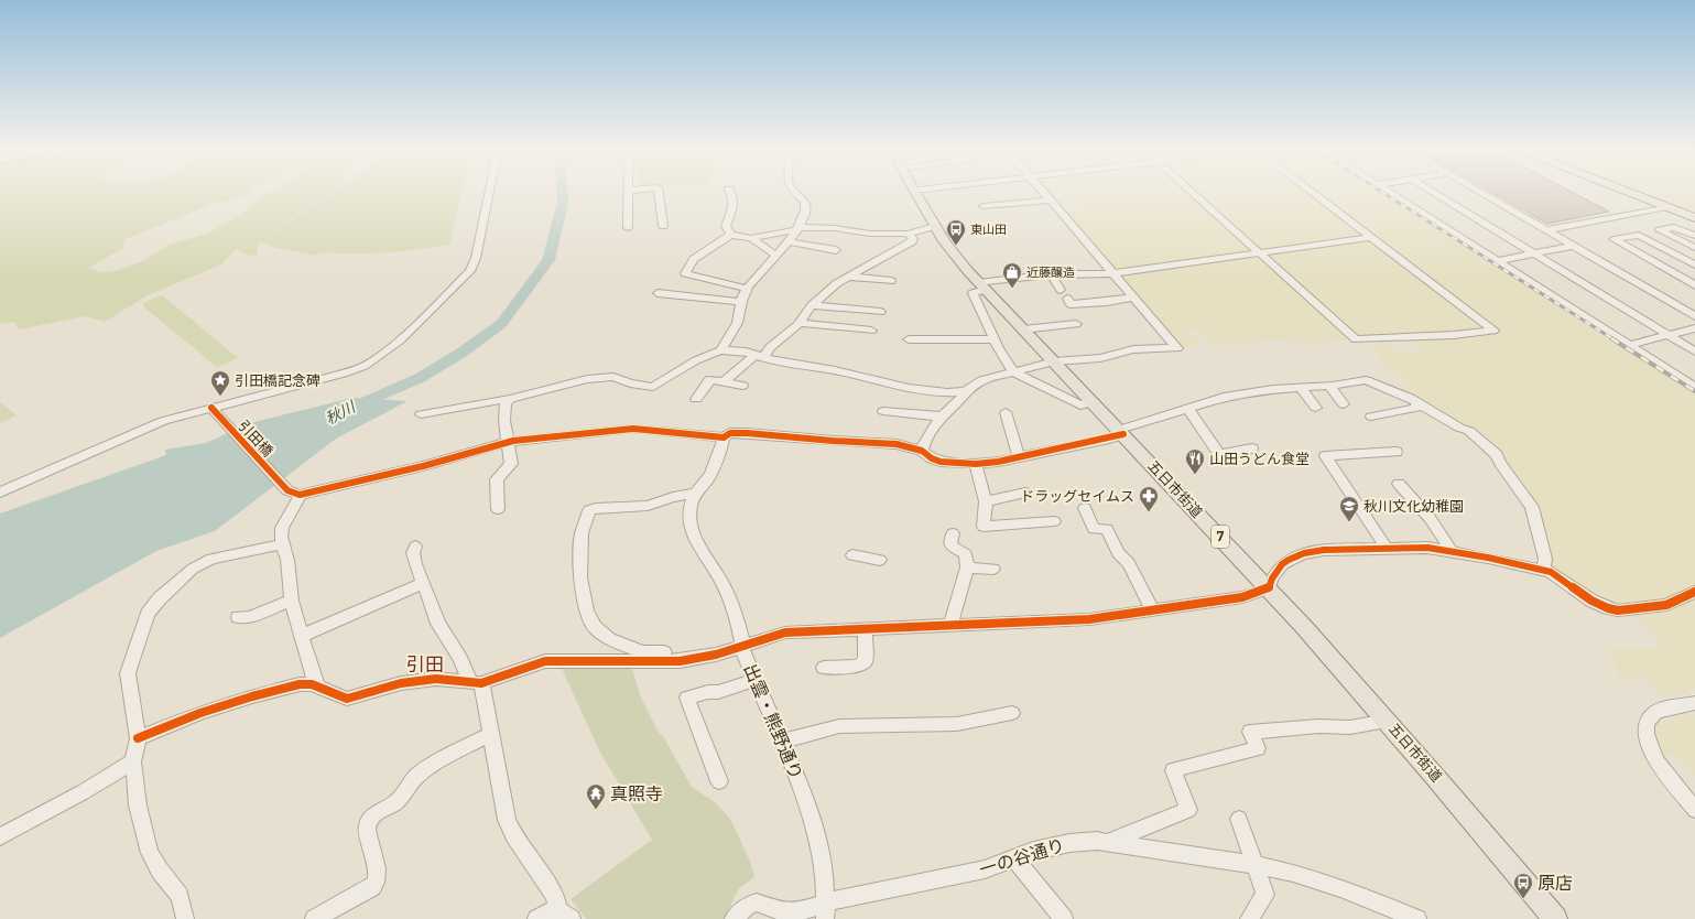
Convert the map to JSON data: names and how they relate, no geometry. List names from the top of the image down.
{
  "streets": {
    "main road": ["五日市街道", "7"],
    "street": ["引田橋", "出雲・熊野通り", "一の谷通り"]
  },
  "crossings": [
    ["出雲・熊野通り", "一の谷通り"]
  ],
  "districts": ["引田"],
  "water": ["秋川"],
  "places": {
    "bus stop": ["東山田", "原店"],
    "shop": ["近藤醸造"],
    "place": ["引田橋記念碑"],
    "restaurant": ["山田うどん食堂"],
    "pharmacy": ["ドラッグセイムス"],
    "school or university": ["秋川文化幼稚園"],
    "temple": ["真照寺"]
  }
}
